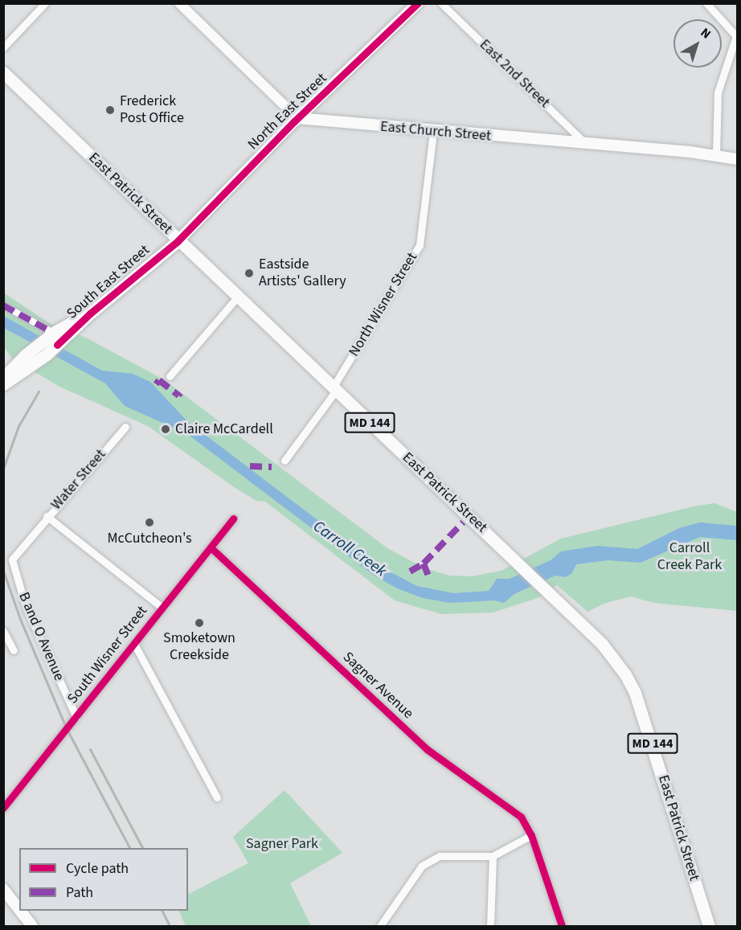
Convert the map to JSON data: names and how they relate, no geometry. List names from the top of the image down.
{
  "streets": {
    "main road": [
      "North East Street",
      "East Church Street",
      "East Patrick Street",
      "South East Street",
      "MD 144"
    ],
    "street": [
      "East 2nd Street",
      "North Wisner Street",
      "Water Street",
      "B and O Avenue",
      "South Wisner Street",
      "Sagner Avenue"
    ]
  },
  "crossings": [
    ["East 2nd Street", "East Church Street"],
    ["North East Street", "East Church Street"],
    ["North East Street", "East Patrick Street"],
    ["North East Street", "South East Street"],
    ["East Church Street", "North Wisner Street"],
    ["East Patrick Street", "South East Street"],
    ["East Patrick Street", "North Wisner Street"],
    ["Water Street", "B and O Avenue"],
    ["B and O Avenue", "South Wisner Street"],
    ["South Wisner Street", "Sagner Avenue"]
  ],
  "water": ["Carroll Creek"],
  "parks": ["Carroll Creek Park", "Sagner Park"],
  "places": [
    "Frederick Post Office",
    "Eastside Artists' Gallery",
    "Claire McCardell",
    "McCutcheon's",
    "Smoketown Creekside"
  ],
  "legend": ["Cycle path", "Path"],
  "north": "top right"
}
